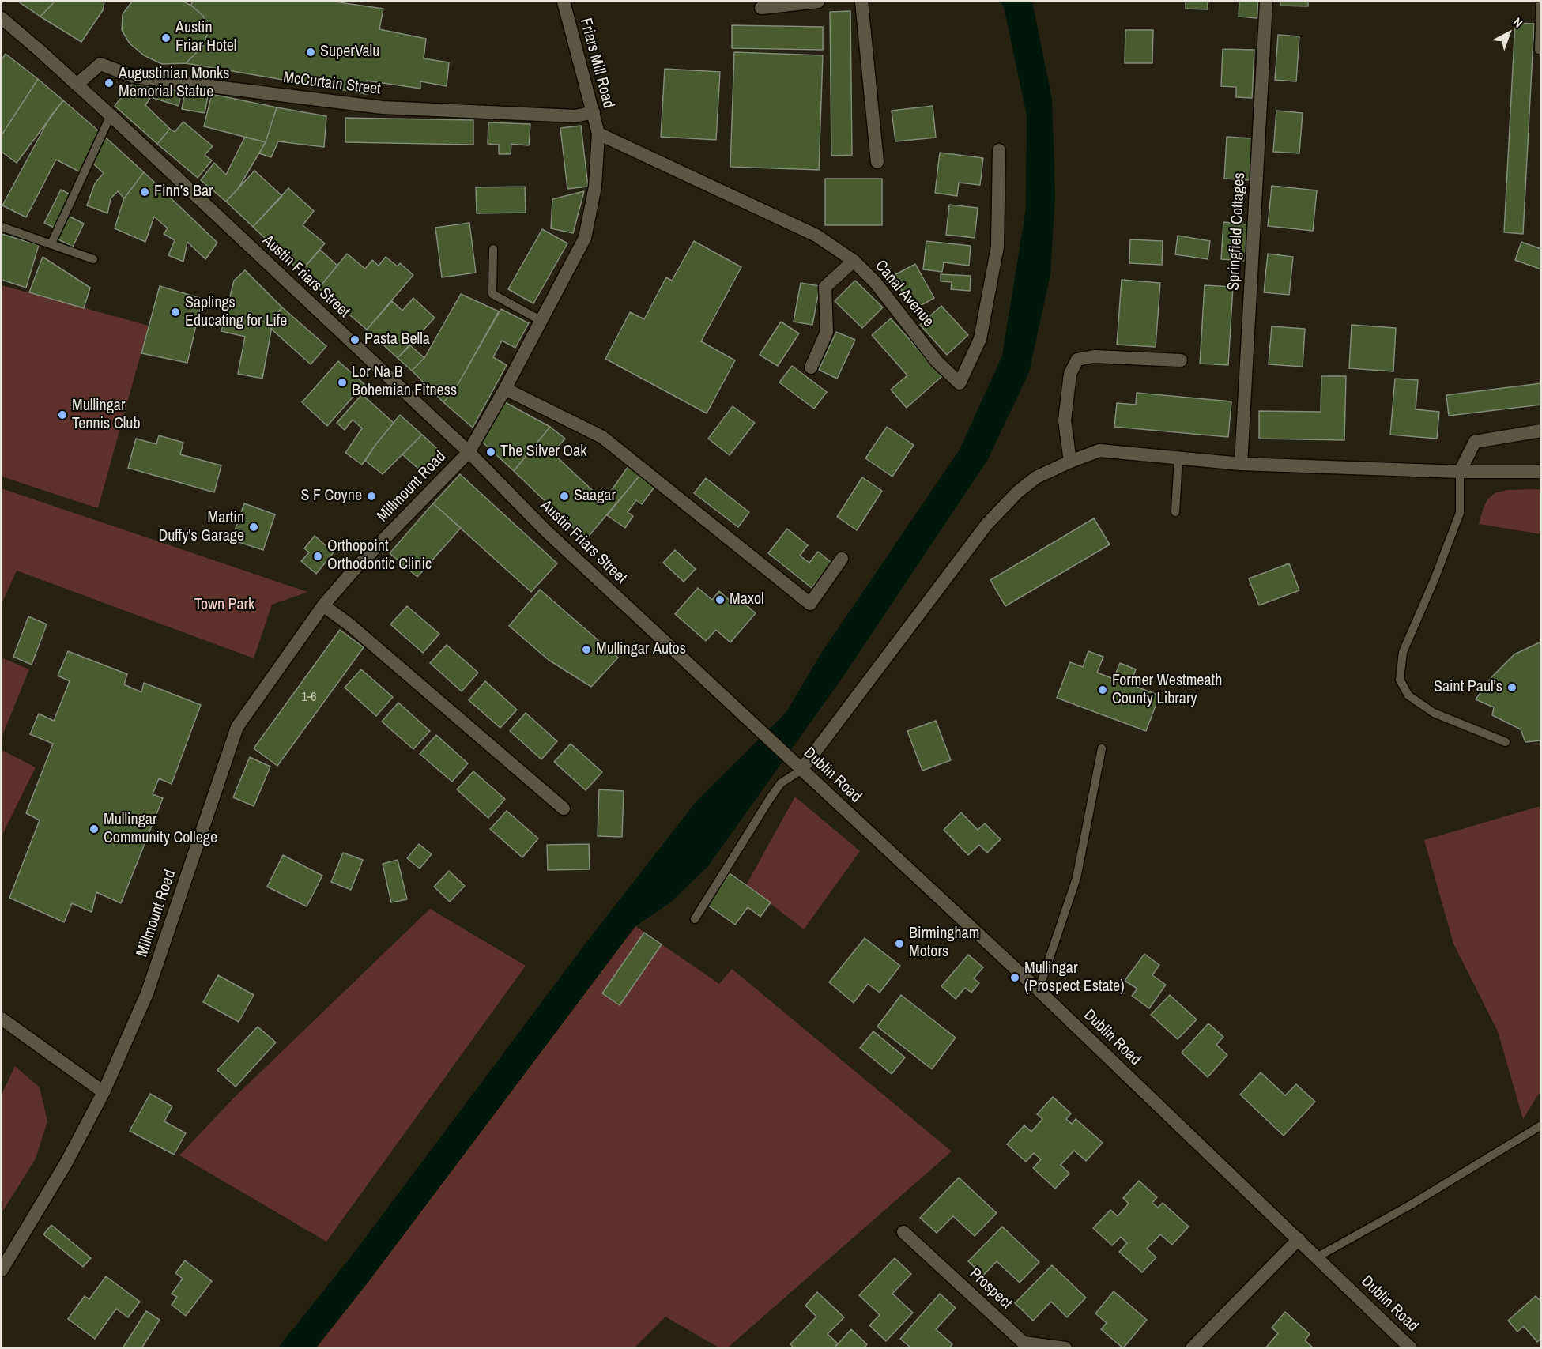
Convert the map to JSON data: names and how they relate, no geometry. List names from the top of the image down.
{
  "streets": {
    "street": [
      "Friars Mill Road",
      "McCurtain Street",
      "Springfield Cottages",
      "Austin Friars Street",
      "Canal Avenue",
      "Millmount Road",
      "Dublin Road",
      "Prospect"
    ]
  },
  "crossings": [
    ["Friars Mill Road", "McCurtain Street"],
    ["Friars Mill Road", "Canal Avenue"],
    ["McCurtain Street", "Austin Friars Street"],
    ["Austin Friars Street", "Millmount Road"],
    ["Austin Friars Street", "Dublin Road"]
  ],
  "parks": ["Town Park"],
  "places": [
    "Austin Friar Hotel",
    "SuperValu",
    "Augustinian Monks Memorial Statue",
    "Finn’s Bar",
    "Saplings Educating for Life",
    "Pasta Bella",
    "Lor Na B Bohemian Fitness",
    "Mullingar Tennis Club",
    "The Silver Oak",
    "S F Coyne",
    "Saagar",
    "Martin Duffy's Garage",
    "Orthopoint Orthodontic Clinic",
    "Maxol",
    "Mullingar Autos",
    "Saint Paul's",
    "Former Westmeath County Library",
    "Mullingar Community College",
    "Birmingham Motors",
    "Mullingar (Prospect Estate)"
  ],
  "house_numbers": ["1-6"],
  "north": "top right"
}
